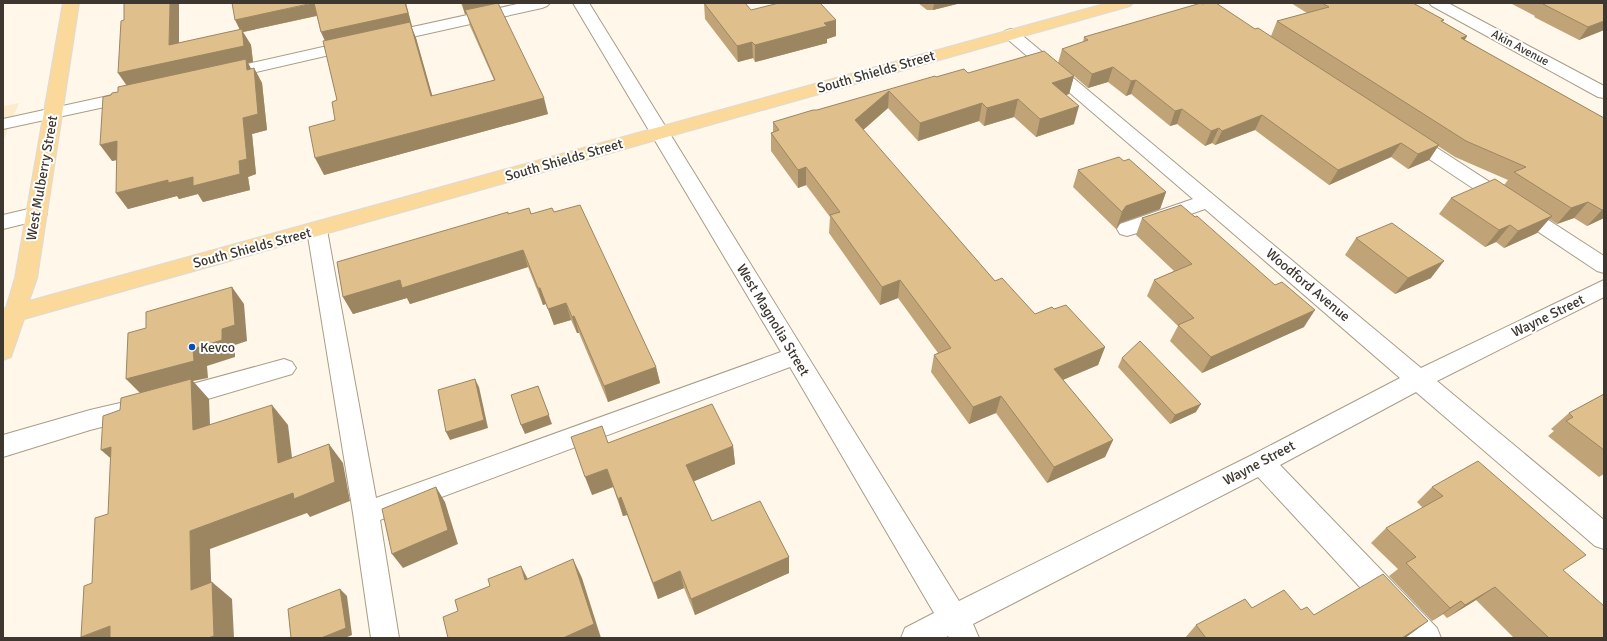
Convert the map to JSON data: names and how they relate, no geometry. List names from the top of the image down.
{
  "streets": {
    "main road": ["South Shields Street", "West Mulberry Street"],
    "street": [
      "Akin Avenue",
      "Woodford Avenue",
      "Wayne Street",
      "West Magnolia Street"
    ]
  },
  "crossings": [
    ["South Shields Street", "West Mulberry Street"],
    ["South Shields Street", "Woodford Avenue"],
    ["South Shields Street", "West Magnolia Street"],
    ["Woodford Avenue", "Wayne Street"],
    ["Wayne Street", "West Magnolia Street"]
  ],
  "places": ["Kevco"]
}
